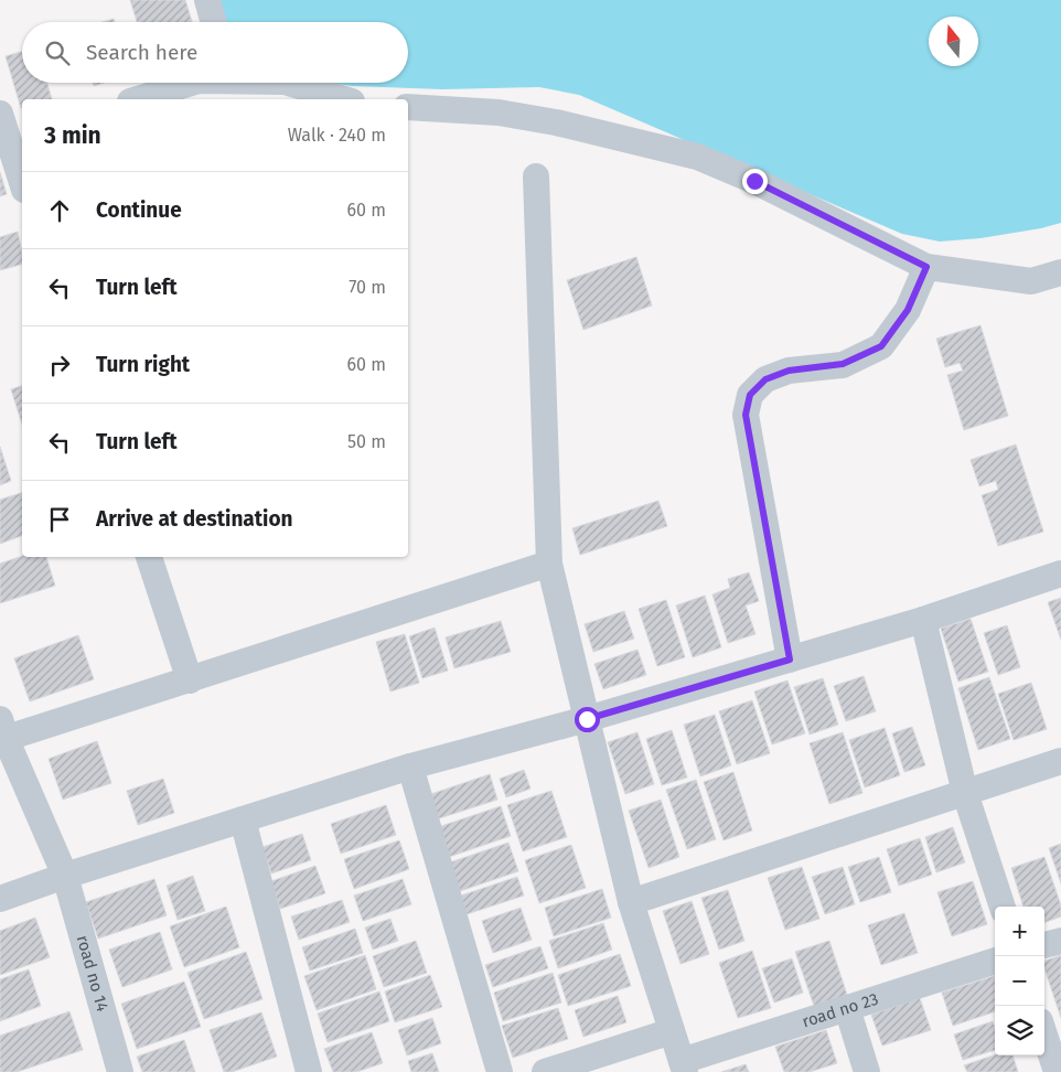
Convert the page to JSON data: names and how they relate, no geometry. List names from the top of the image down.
{
  "streets": {
    "street": ["road no 14", "road no 23"]
  },
  "north": "top",
  "page": {
    "search": "Search here",
    "heading": ["3 min", "Walk · 240 m"],
    "list": [
      ["Continue", "60 m"],
      ["Turn left", "70 m"],
      ["Turn right", "60 m"],
      ["Turn left", "50 m"],
      "Arrive at destination"
    ],
    "map_buttons": ["+", "−"]
  }
}
